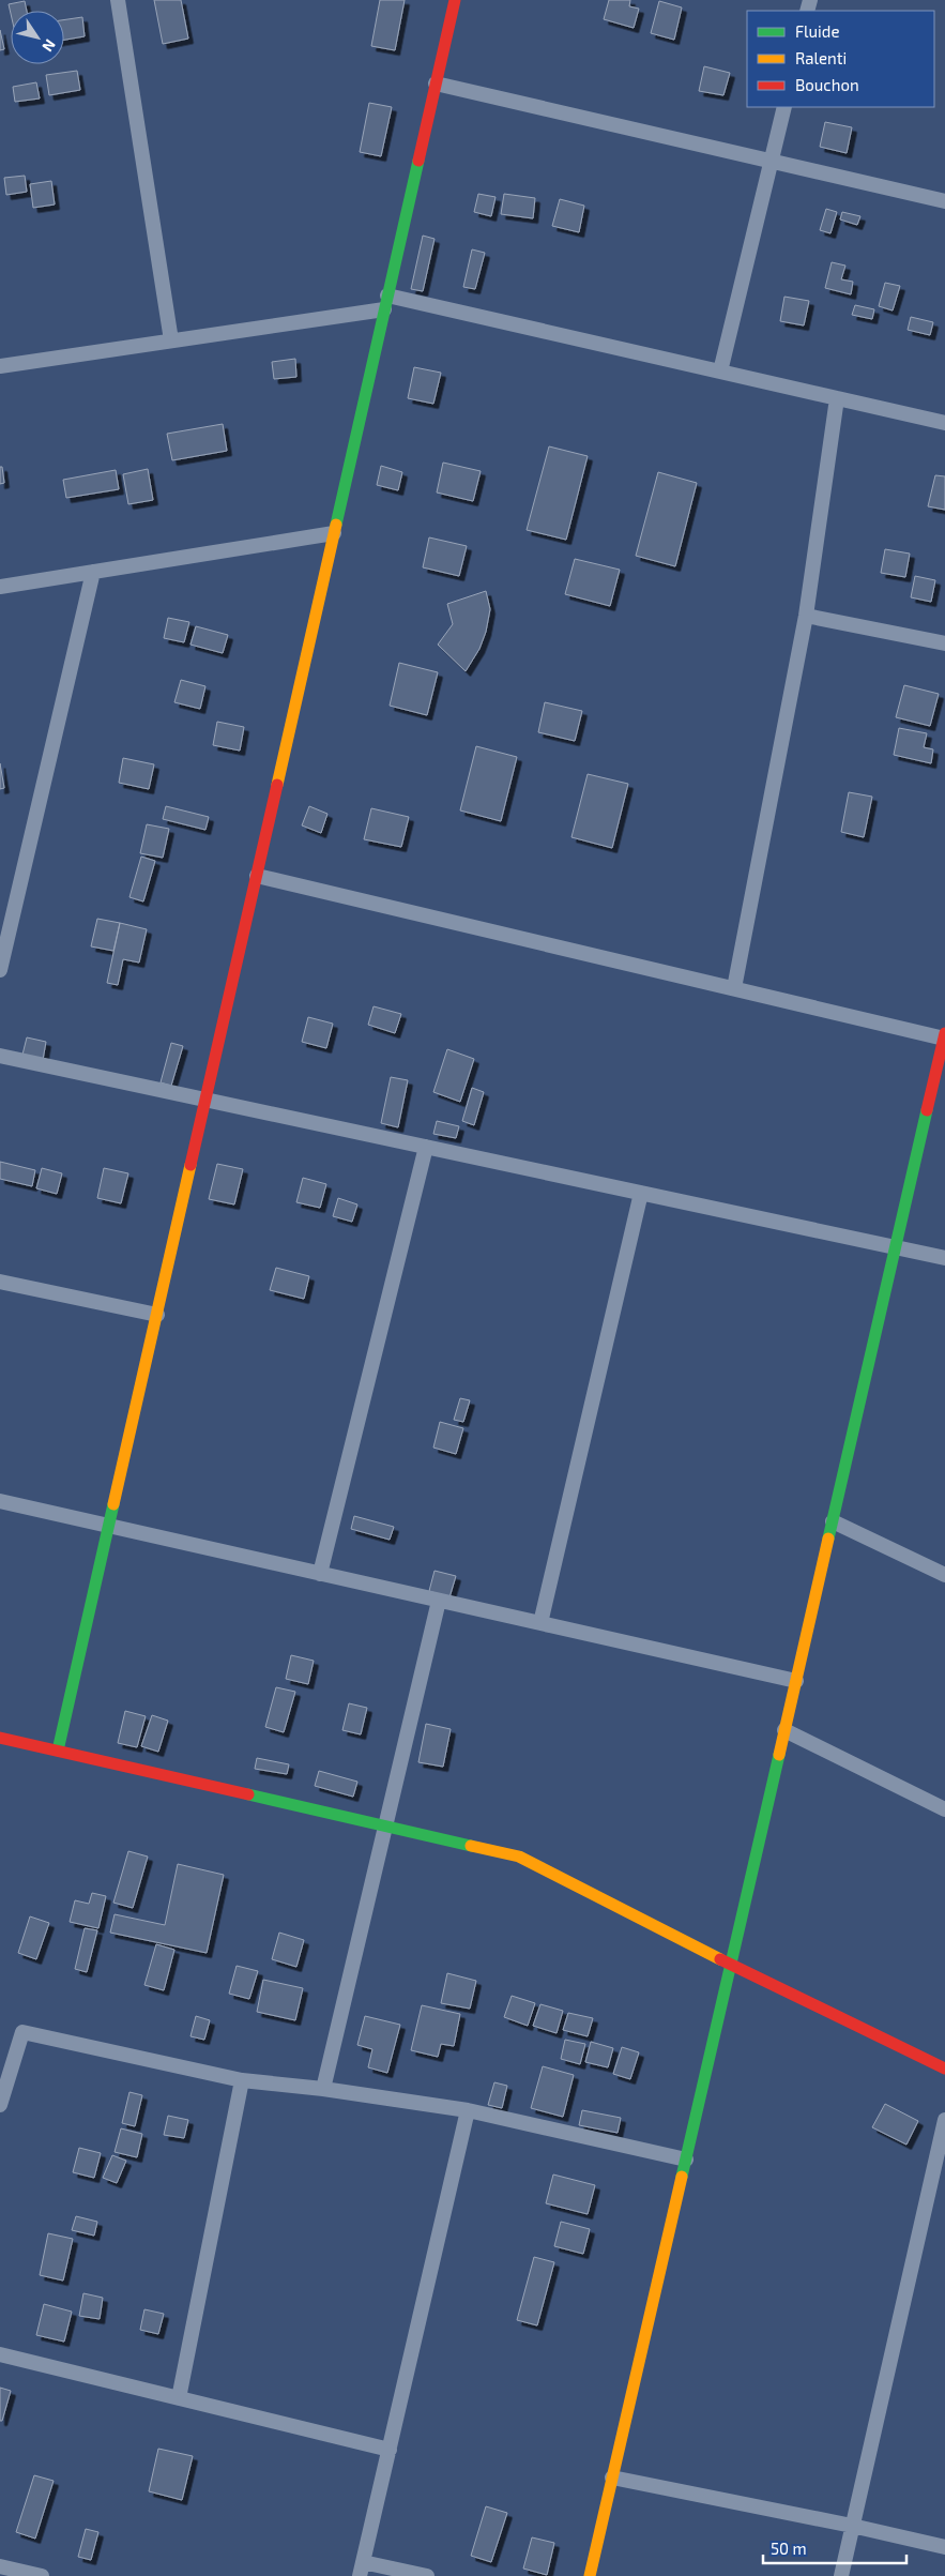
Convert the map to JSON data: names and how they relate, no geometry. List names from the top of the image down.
{
  "legend": ["Fluide", "Ralenti", "Bouchon"],
  "scale_bar": "50 m",
  "north": "bottom right"
}
